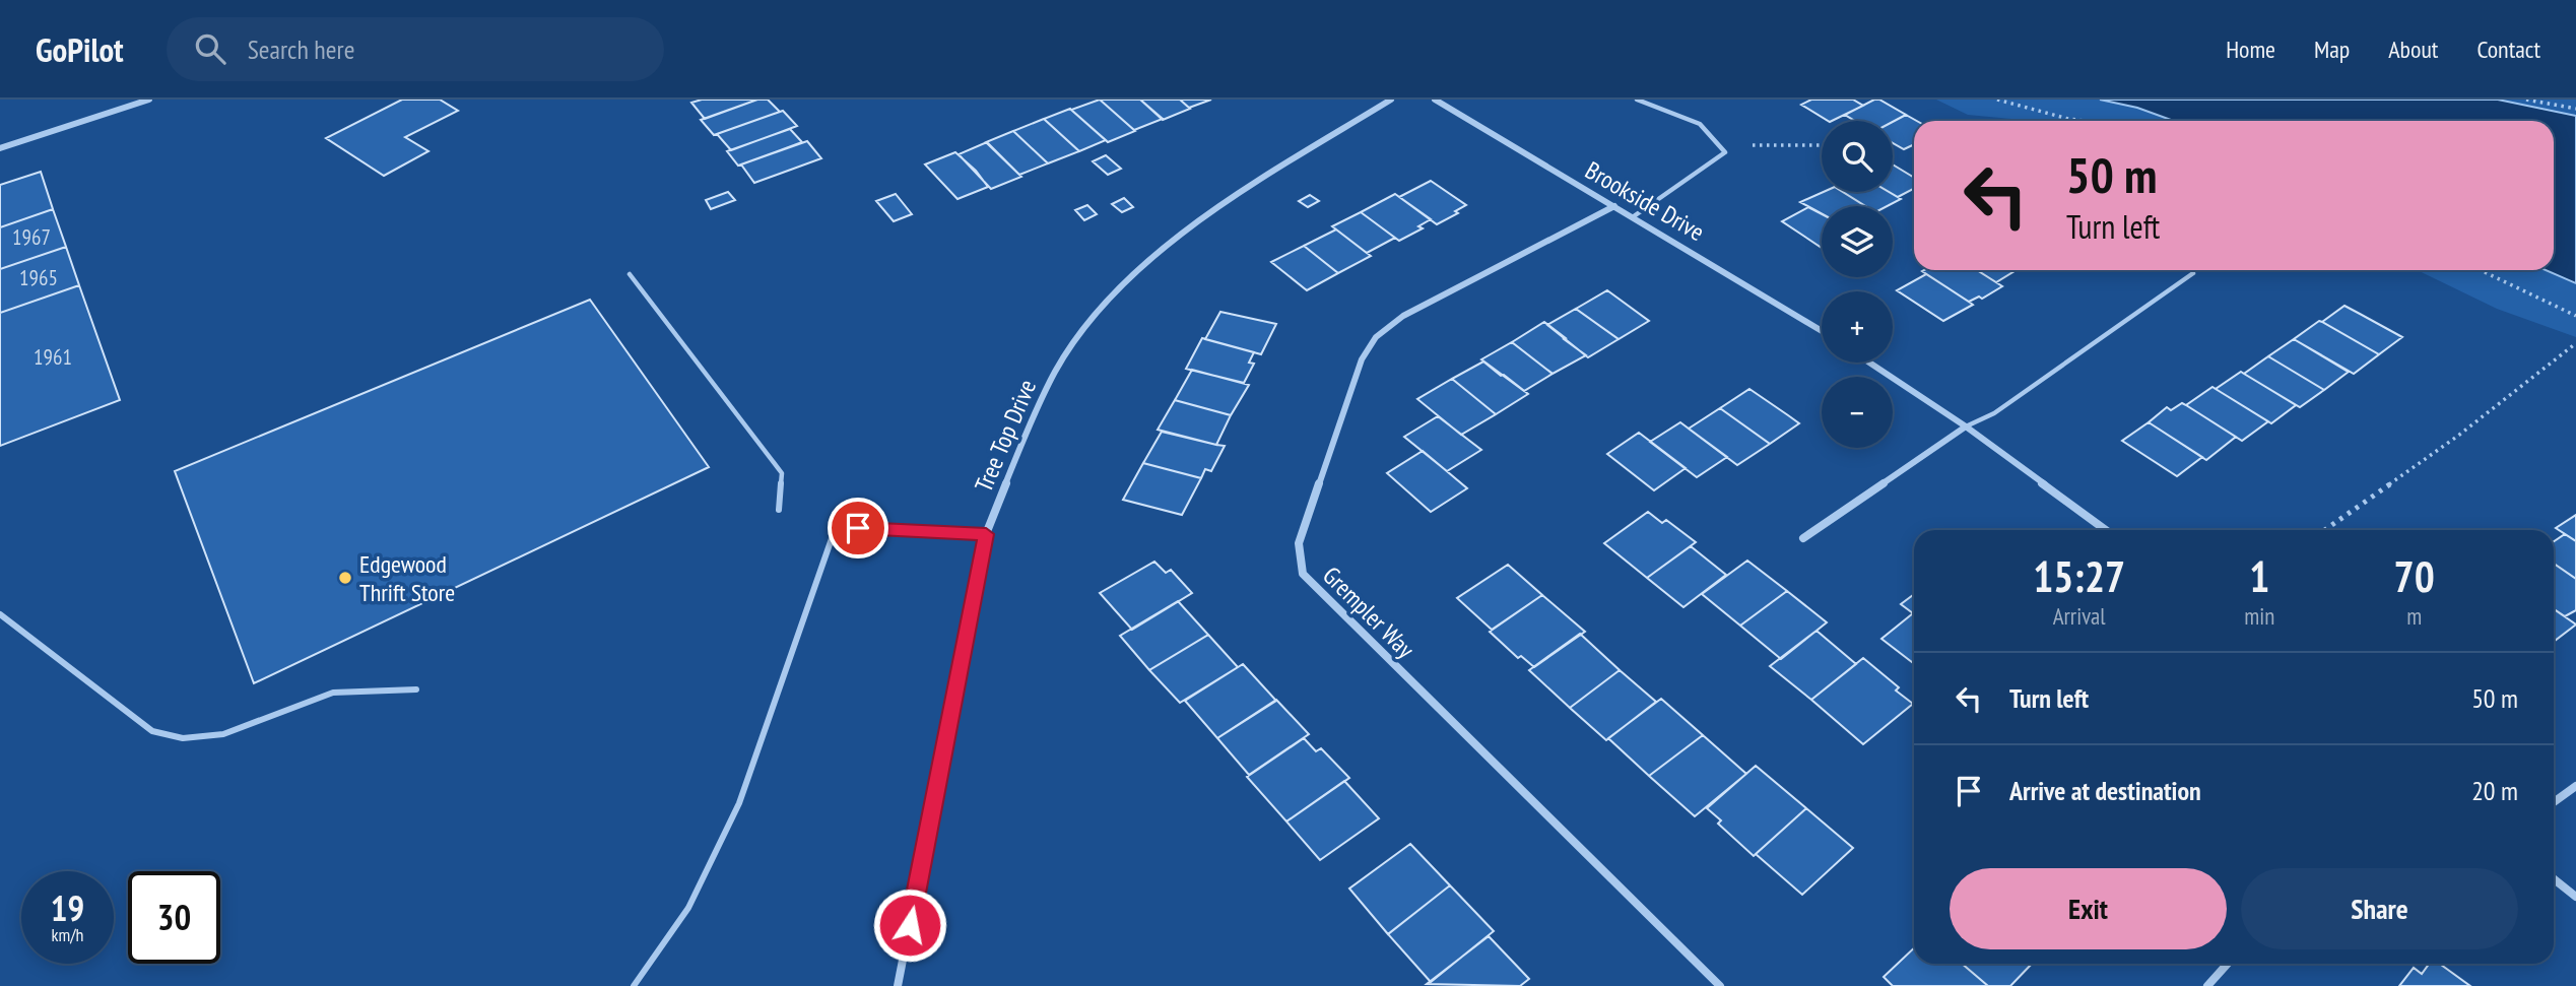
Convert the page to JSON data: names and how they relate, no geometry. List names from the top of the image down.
{
  "streets": {
    "street": ["Brookside Drive", "Tree Top Drive", "Grempler Way"]
  },
  "crossings": [
    ["Brookside Drive", "Grempler Way"]
  ],
  "places": ["Edgewood Thrift Store"],
  "house_numbers": ["1967", "1965", "1961"],
  "page": {
    "header": "GoPilot",
    "search": "Search here",
    "nav": [
      "Home",
      "Map",
      "About",
      "Contact"
    ],
    "map_buttons": ["+", "−"],
    "turn": ["50 m", "Turn left"],
    "eta": [
      "15:27",
      "Arrival",
      "1",
      "min",
      "70",
      "m"
    ],
    "list": [
      {
        "name": "Turn left",
        "value": "50 m"
      },
      {
        "name": "Arrive at destination",
        "value": "20 m"
      }
    ],
    "buttons": ["Exit", "Share"],
    "speed": "19 km/h",
    "limit": "30"
  }
}
